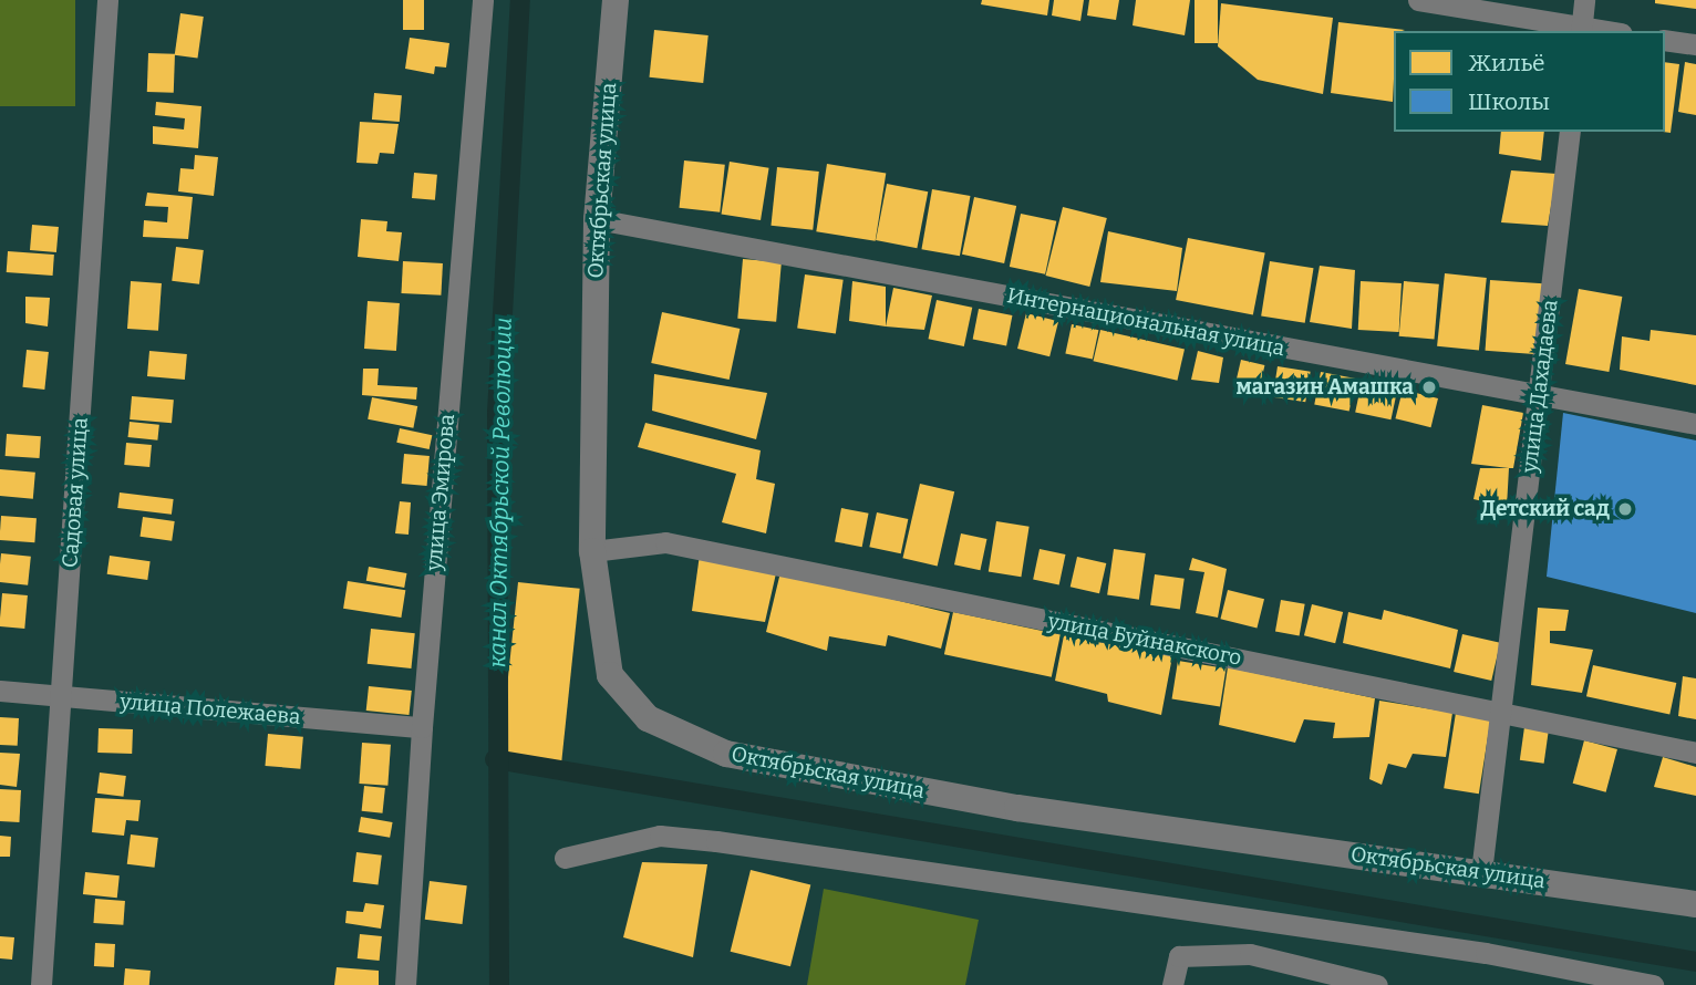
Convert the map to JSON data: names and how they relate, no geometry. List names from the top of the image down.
{
  "streets": {
    "street": [
      "Октябрьская улица",
      "Интернациональная улица",
      "улица Дахадаева",
      "Садовая улица",
      "улица Эмирова",
      "улица Буйнакского",
      "улица Полежаева"
    ]
  },
  "crossings": [
    ["Октябрьская улица", "Интернациональная улица"],
    ["Октябрьская улица", "улица Дахадаева"],
    ["Октябрьская улица", "улица Буйнакского"],
    ["Интернациональная улица", "улица Дахадаева"],
    ["улица Дахадаева", "улица Буйнакского"],
    ["Садовая улица", "улица Полежаева"],
    ["улица Эмирова", "улица Полежаева"]
  ],
  "water": ["канал Октябрьской Революции"],
  "places": ["магазин Амашка", "Детский сад"],
  "legend": ["Жильё", "Школы"]
}
